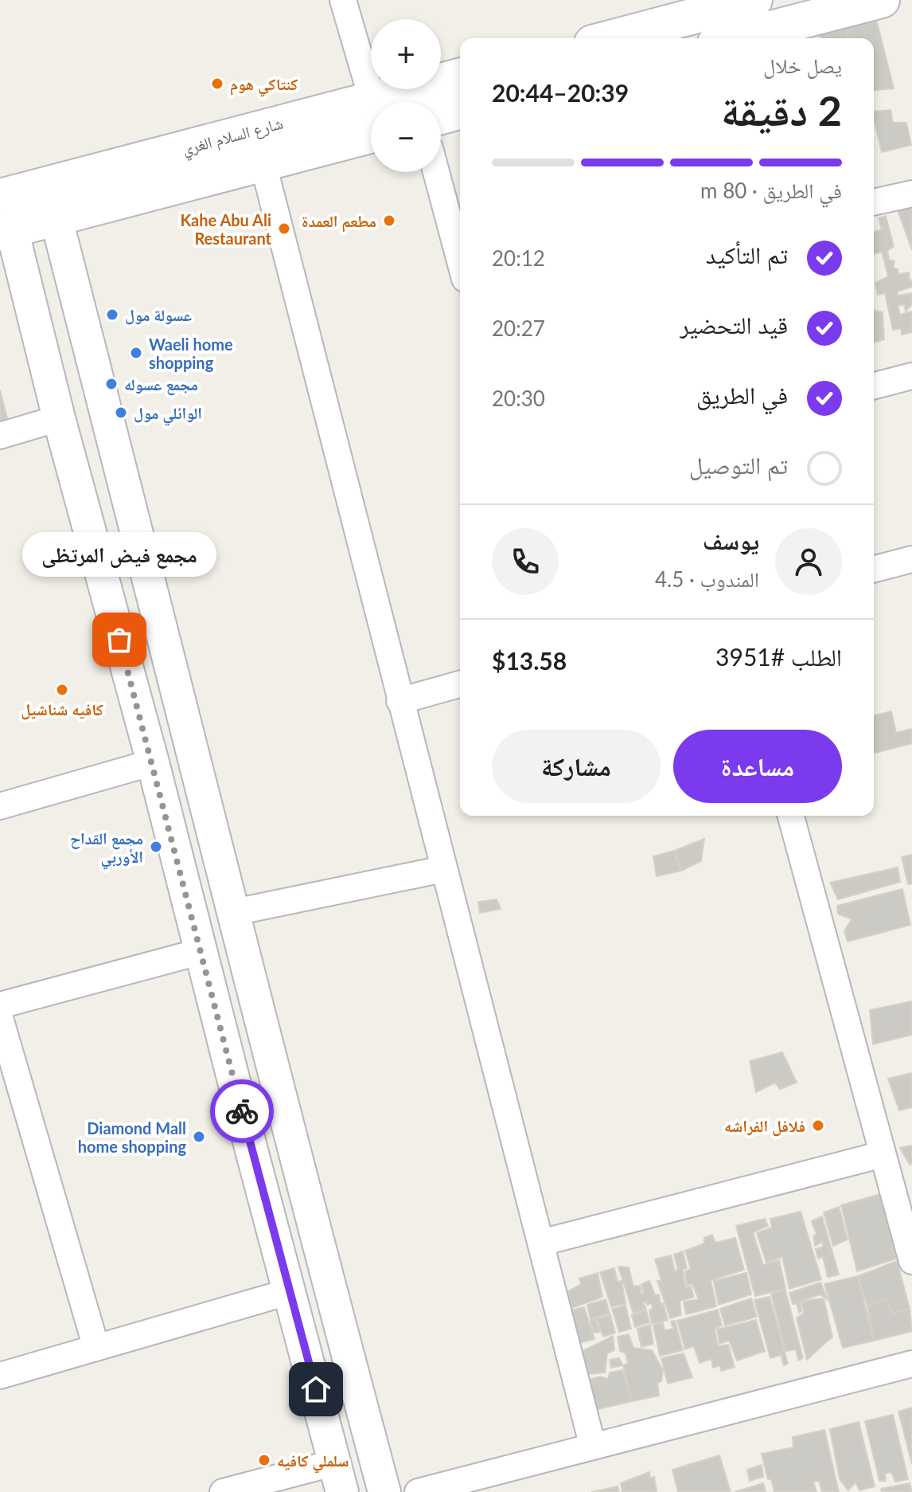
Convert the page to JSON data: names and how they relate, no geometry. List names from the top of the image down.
{
  "streets": {
    "main road": ["شارع السلام الغري"]
  },
  "places": [
    "كنتاكي هوم",
    "مطعم العمدة",
    "Kahe Abu Ali Restaurant",
    "عسولة مول",
    "Waeli home shopping",
    "مجمع عسوله",
    "الوائلي مول",
    "مجمع فيض المرتظى",
    "كافيه شناشيل",
    "مجمع القداح الأوربي",
    "فلافل الفراشه",
    "Diamond Mall home shopping",
    "سلملي كافيه"
  ],
  "page": {
    "map_buttons": ["+", "−"],
    "heading": ["2 دقيقة", "يصل خلال", "20:39–20:44"],
    "panel": [
      "يوسف",
      "المندوب · 4.5",
      "الطلب #3951",
      "$13.58"
    ],
    "bar": "في الطريق · 80 m",
    "list": [
      ["تم التأكيد", "20:12"],
      ["قيد التحضير", "20:27"],
      ["في الطريق", "20:30"],
      "تم التوصيل"
    ],
    "bubble": "مجمع فيض المرتظى",
    "buttons": ["مساعدة", "مشاركة"]
  }
}
